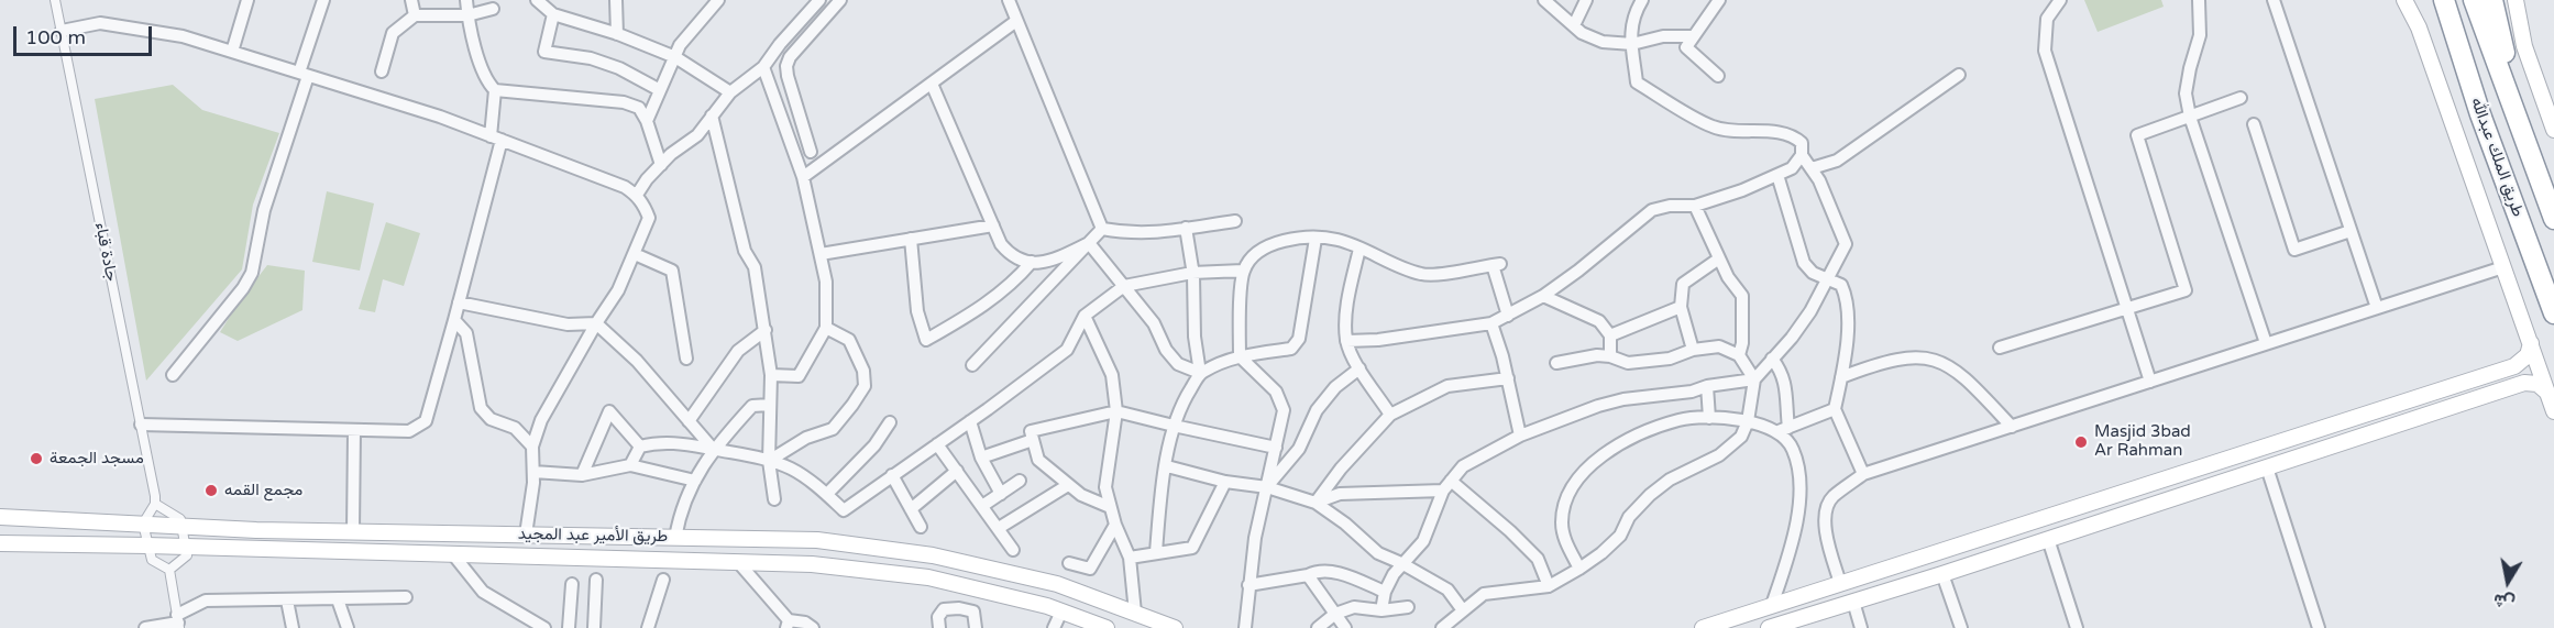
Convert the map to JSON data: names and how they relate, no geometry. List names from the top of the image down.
{
  "streets": {
    "highway": ["طريق الملك عبدالله"],
    "main road": ["طريق الأمير عبد المجيد"],
    "street": ["جادة قباء"]
  },
  "places": ["Masjid 3bad Ar Rahman", "مسجد الجمعة", "مجمع القمه"],
  "scale_bar": "100 m",
  "north": "bottom"
}
